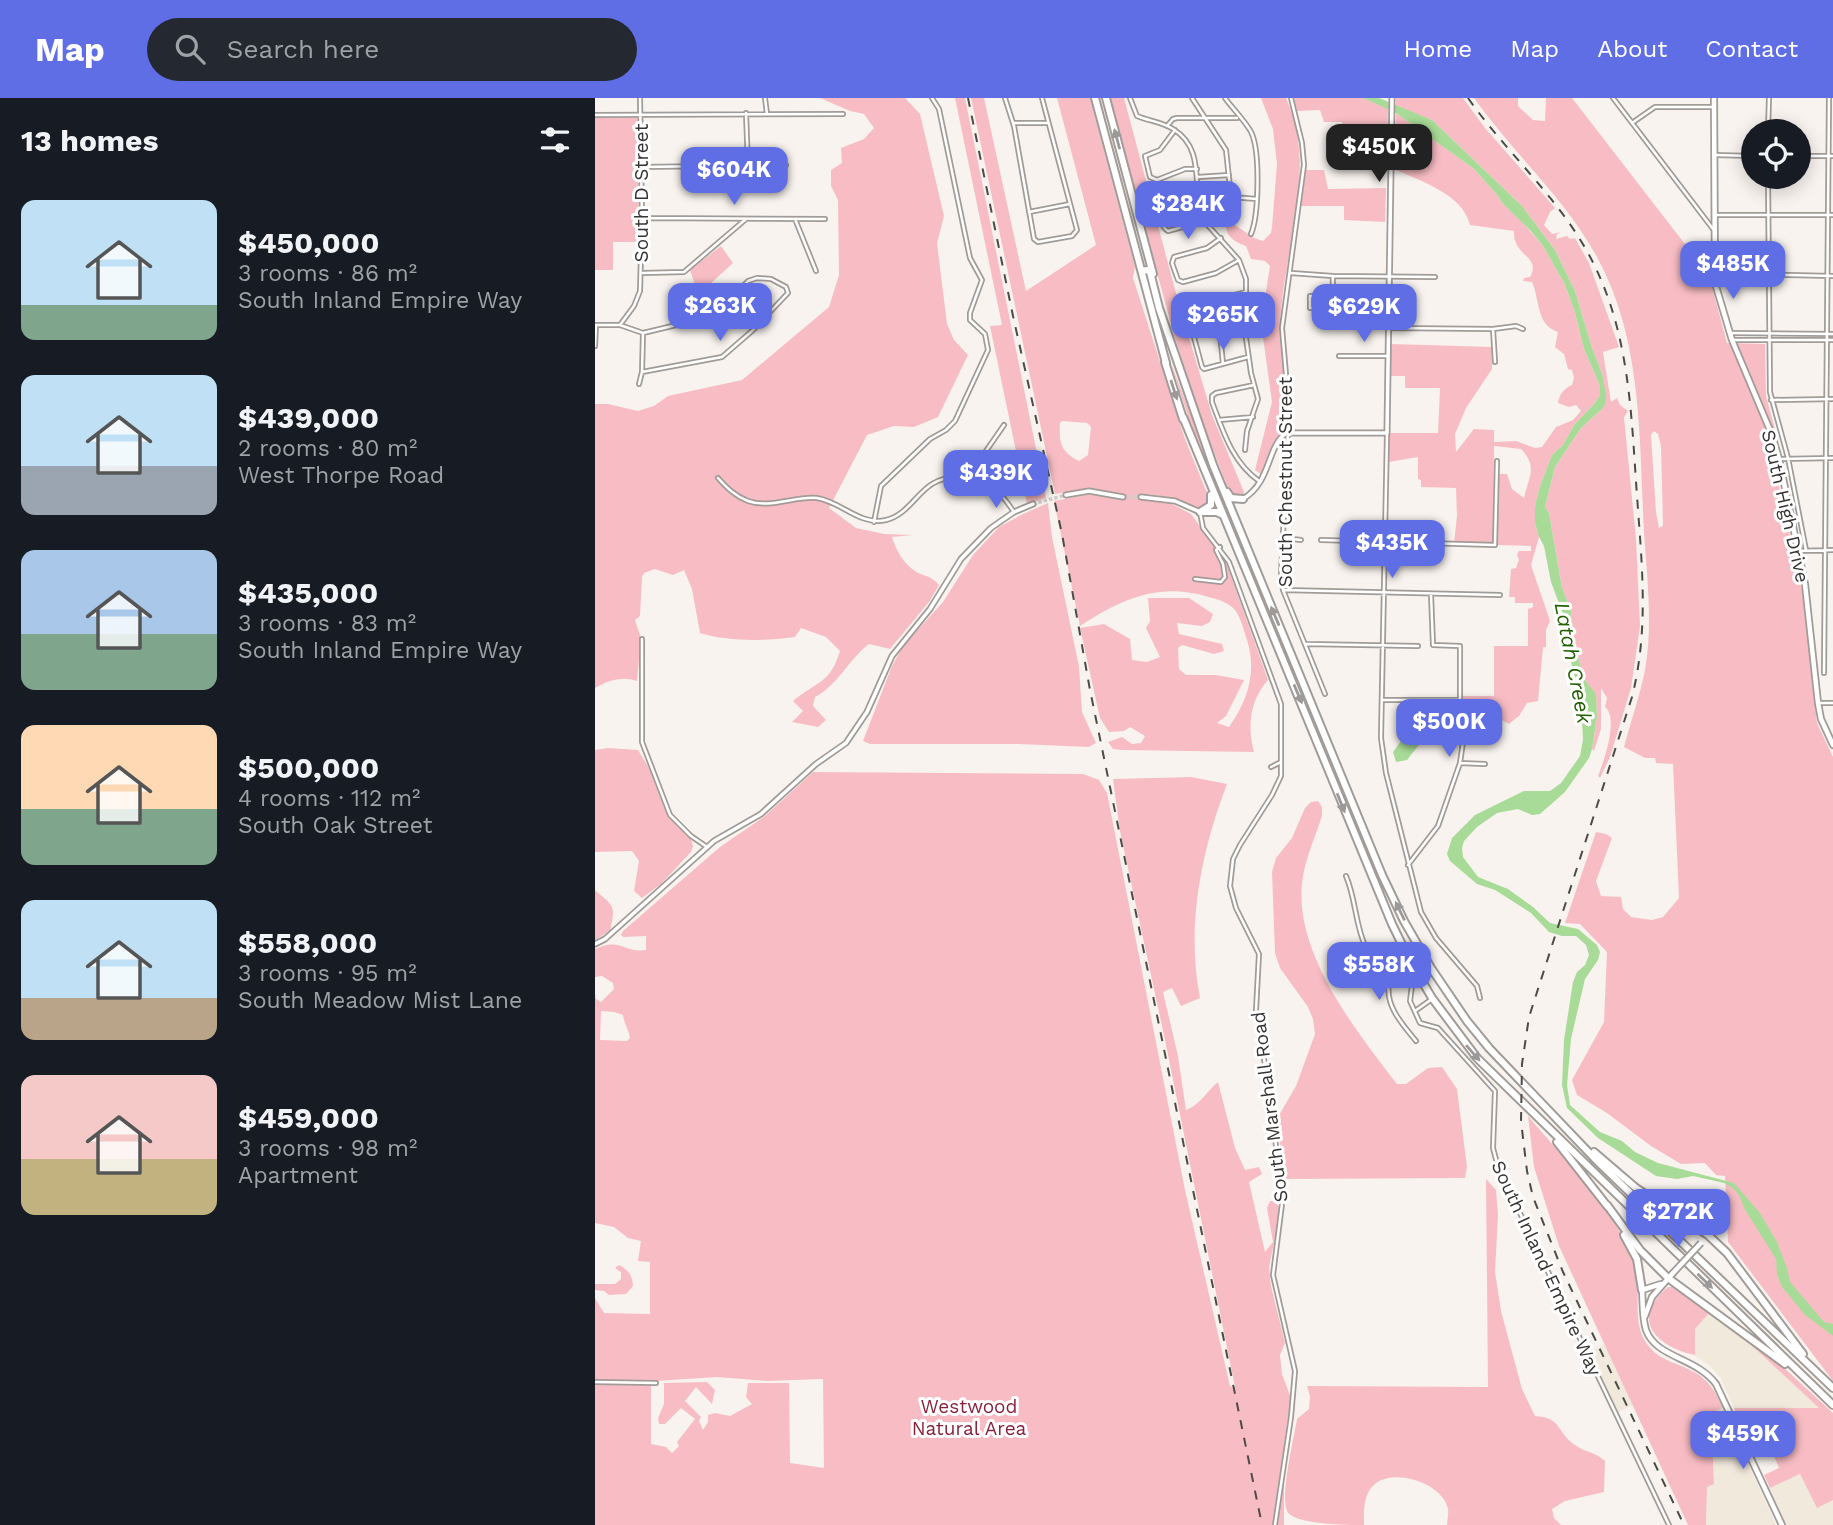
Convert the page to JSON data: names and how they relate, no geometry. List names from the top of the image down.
{
  "streets": {
    "main road": ["South High Drive"],
    "street": [
      "South D Street",
      "South Chestnut Street",
      "South Marshall Road",
      "South Inland Empire Way"
    ]
  },
  "water": ["Latah Creek"],
  "parks": ["Westwood Natural Area"],
  "page": {
    "header": "Map",
    "search": "Search here",
    "nav": [
      "Home",
      "Map",
      "About",
      "Contact"
    ],
    "heading": "13 homes",
    "price": [
      "$450K",
      "$604K",
      "$284K",
      "$485K",
      "$263K",
      "$629K",
      "$265K",
      "$439K",
      "$435K",
      "$500K",
      "$558K",
      "$272K",
      "$459K"
    ],
    "list": [
      {
        "name": "$450,000",
        "note": "3 rooms · 86 m² · South Inland Empire Way"
      },
      {
        "name": "$439,000",
        "note": "2 rooms · 80 m² · West Thorpe Road"
      },
      {
        "name": "$435,000",
        "note": "3 rooms · 83 m² · South Inland Empire Way"
      },
      {
        "name": "$500,000",
        "note": "4 rooms · 112 m² · South Oak Street"
      },
      {
        "name": "$558,000",
        "note": "3 rooms · 95 m² · South Meadow Mist Lane"
      },
      {
        "name": "$459,000",
        "note": "3 rooms · 98 m² · Apartment"
      }
    ]
  }
}
